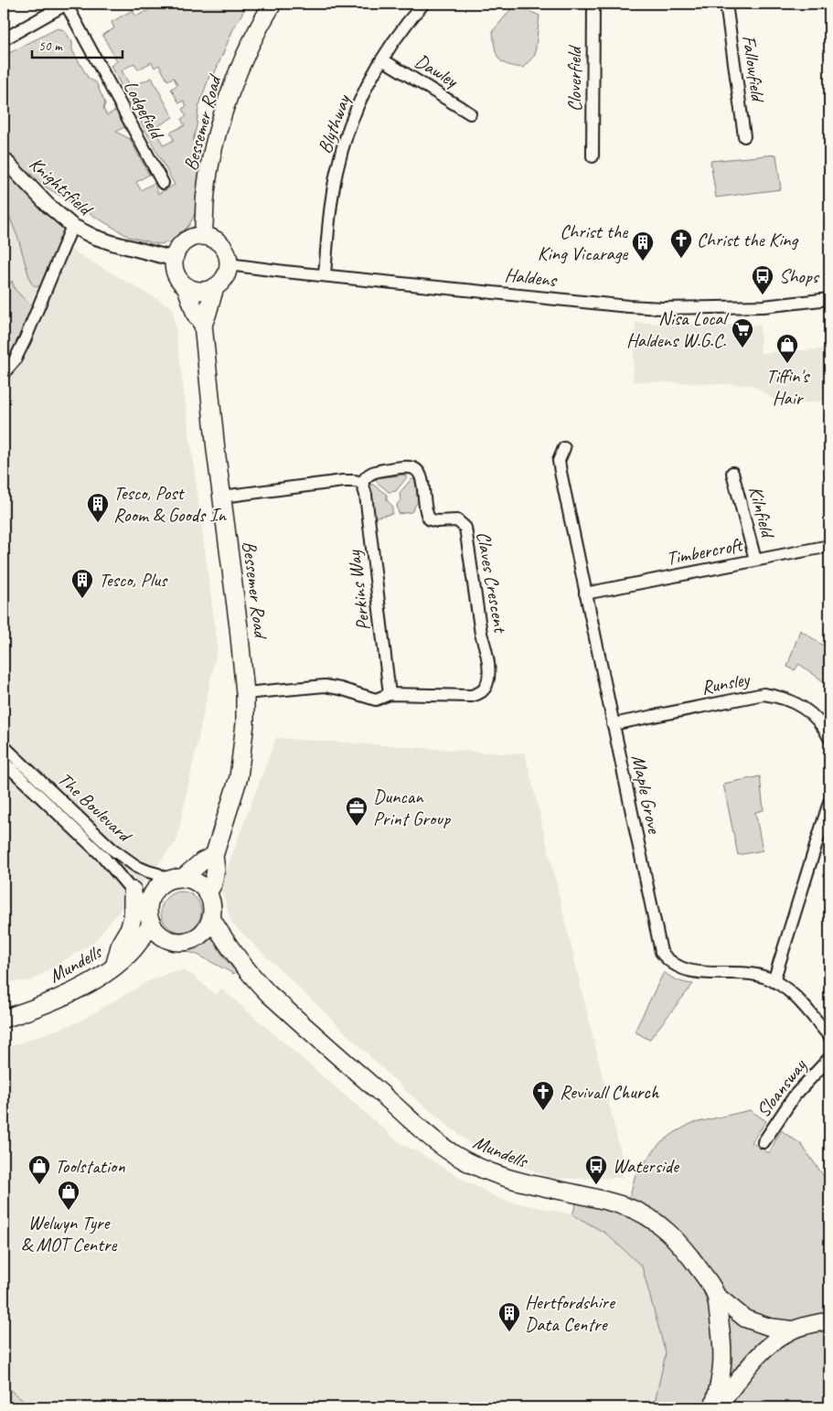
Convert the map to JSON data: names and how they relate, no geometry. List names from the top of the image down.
{
  "streets": {
    "main road": ["Bessemer Road", "Mundells"],
    "street": [
      "Fallowfield",
      "Dawley",
      "Cloverfield",
      "Lodgefield",
      "Blythway",
      "Knightsfield",
      "Haldens",
      "Kilnfield",
      "Timbercroft",
      "Claves Crescent",
      "Perkins Way",
      "Runsley",
      "Maple Grove",
      "The Boulevard",
      "Sloansway"
    ]
  },
  "crossings": [
    ["Dawley", "Blythway"],
    ["Bessemer Road", "Knightsfield"],
    ["Bessemer Road", "Haldens"],
    ["Bessemer Road", "Claves Crescent"],
    ["Bessemer Road", "The Boulevard"],
    ["Bessemer Road", "Mundells"],
    ["Blythway", "Haldens"],
    ["Knightsfield", "Haldens"],
    ["Kilnfield", "Timbercroft"],
    ["Timbercroft", "Maple Grove"],
    ["Claves Crescent", "Perkins Way"],
    ["Runsley", "Maple Grove"],
    ["The Boulevard", "Mundells"]
  ],
  "places": {
    "church": ["Christ the King", "Revivall Church"],
    "building": [
      "Christ the King Vicarage",
      "Tesco, Post Room & Goods In",
      "Tesco, Plus",
      "Hertfordshire Data Centre"
    ],
    "bus stop": ["Shops", "Waterside"],
    "supermarket": ["Nisa Local Haldens W.G.C."],
    "shop": ["Tiffin's Hair", "Toolstation", "Welwyn Tyre & MOT Centre"],
    "office": ["Duncan Print Group"]
  },
  "scale_bar": "50 m"
}
